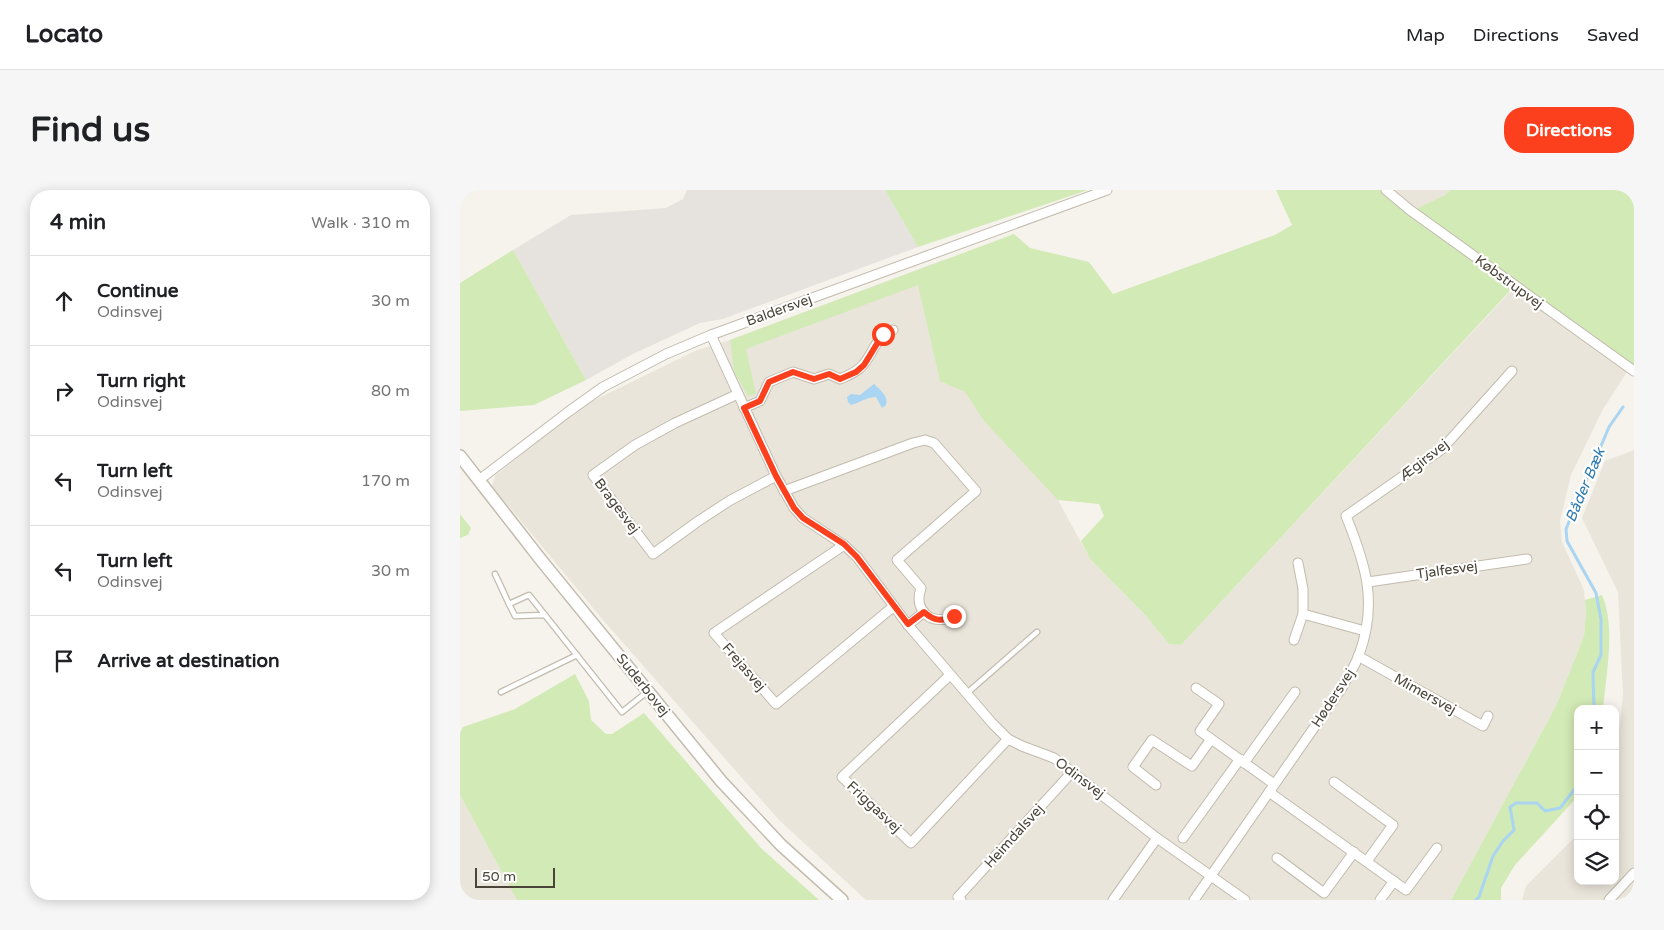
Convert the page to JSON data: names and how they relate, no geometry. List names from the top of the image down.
{
  "streets": {
    "street": [
      "Købstrupvej",
      "Baldersvej",
      "Ægirsvej",
      "Bragesvej",
      "Tjalfesvej",
      "Frejasvej",
      "Suderbovej",
      "Mimersvej",
      "Hødersvej",
      "Odinsvej",
      "Friggasvej",
      "Heimdalsvej"
    ]
  },
  "crossings": [
    ["Baldersvej", "Suderbovej"],
    ["Baldersvej", "Odinsvej"],
    ["Ægirsvej", "Hødersvej"],
    ["Bragesvej", "Odinsvej"],
    ["Tjalfesvej", "Hødersvej"],
    ["Frejasvej", "Odinsvej"],
    ["Mimersvej", "Hødersvej"],
    ["Hødersvej", "Odinsvej"],
    ["Odinsvej", "Friggasvej"],
    ["Odinsvej", "Heimdalsvej"]
  ],
  "water": ["Båder Bæk"],
  "scale_bar": "50 m",
  "page": {
    "header": "Locato",
    "nav": ["Map", "Directions", "Saved"],
    "buttons": "Directions",
    "title": "Find us",
    "heading": ["4 min", "Walk · 310 m"],
    "list": [
      ["Continue", "Odinsvej", "30 m"],
      ["Turn right", "Odinsvej", "80 m"],
      ["Turn left", "Odinsvej", "170 m"],
      ["Turn left", "Odinsvej", "30 m"],
      "Arrive at destination"
    ],
    "map_buttons": ["+", "−"],
    "scale": "50 m"
  }
}
